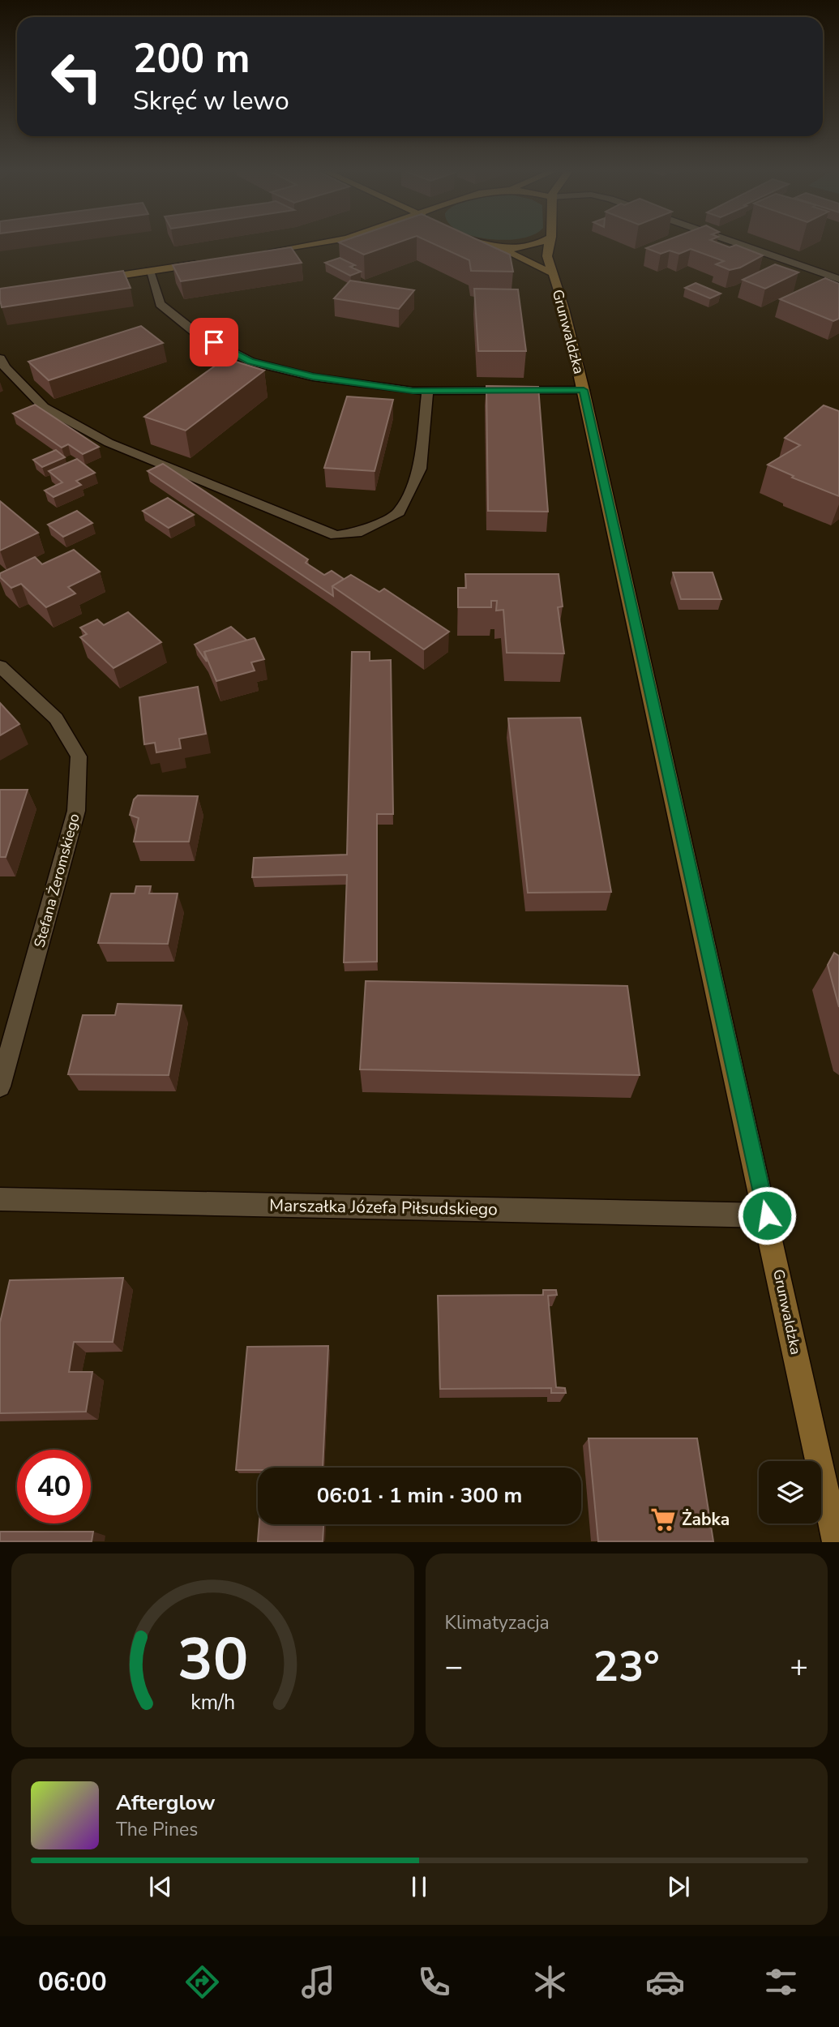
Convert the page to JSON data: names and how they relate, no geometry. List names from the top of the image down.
{
  "streets": {
    "street": ["Grunwaldzka", "Stefana Żeromskiego", "Marszałka Józefa Piłsudskiego"]
  },
  "crossings": [
    ["Grunwaldzka", "Marszałka Józefa Piłsudskiego"]
  ],
  "places": {
    "supermarket": ["Żabka"]
  },
  "page": {
    "turn": ["200 m", "Skręć w lewo"],
    "limit": "40",
    "trip": "06:01 · 1 min · 300 m",
    "tile": "Klimatyzacja",
    "heat": ["−", "23°", "+"],
    "song": ["Afterglow", "The Pines"],
    "tabs": "06:00",
    "gauge": ["30", "km/h"]
  }
}
